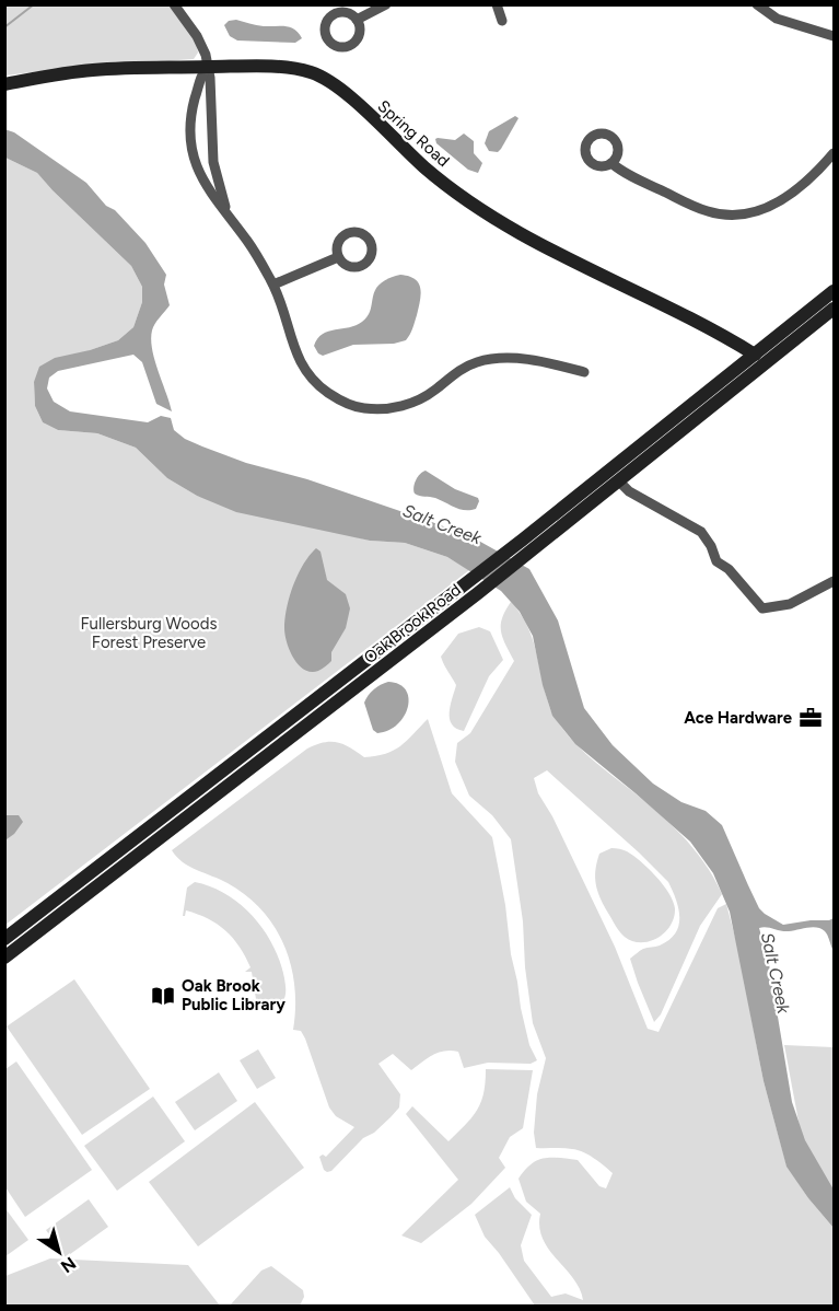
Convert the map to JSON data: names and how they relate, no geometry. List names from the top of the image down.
{
  "streets": {
    "main road": ["Spring Road", "Oak Brook Road"]
  },
  "crossings": [
    ["Spring Road", "Oak Brook Road"]
  ],
  "water": ["Salt Creek"],
  "parks": ["Fullersburg Woods Forest Preserve"],
  "places": {
    "office": ["Ace Hardware"],
    "library": ["Oak Brook Public Library"]
  },
  "north": "bottom right"
}
